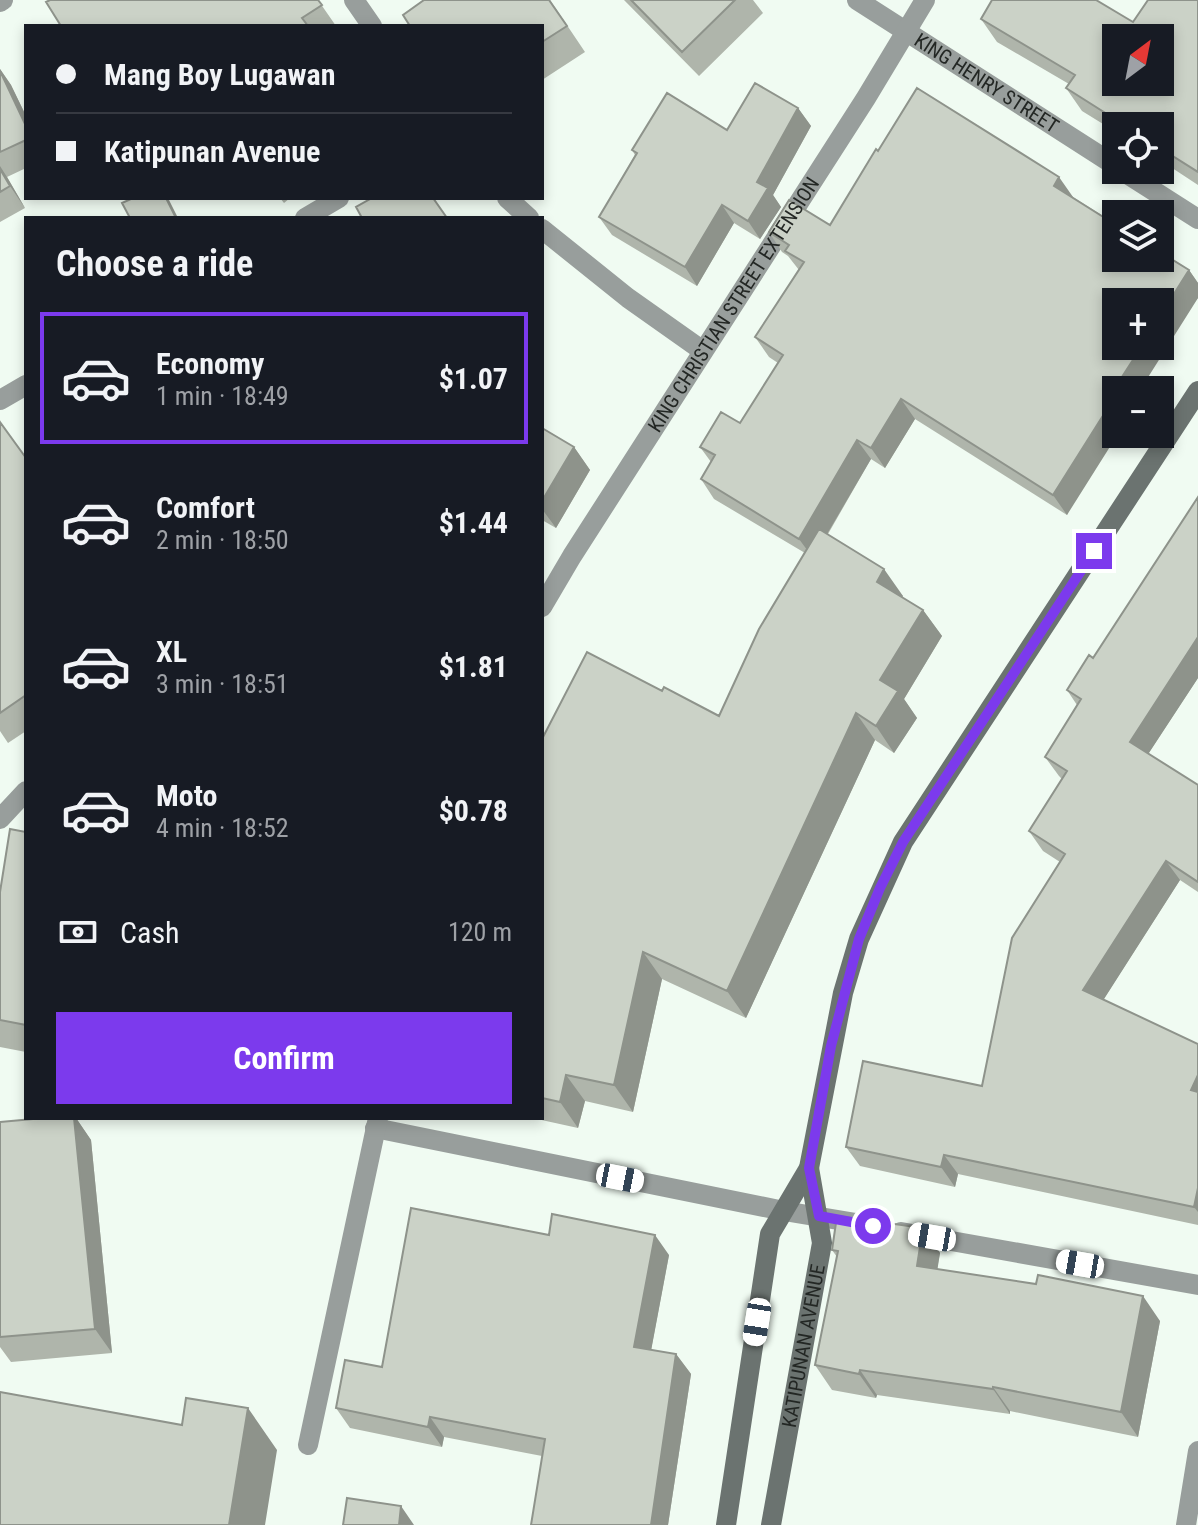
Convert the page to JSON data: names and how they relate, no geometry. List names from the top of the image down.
{
  "streets": {
    "main road": ["KATIPUNAN AVENUE"],
    "street": ["KING HENRY STREET", "KING CHRISTIAN STREET EXTENSION"]
  },
  "crossings": [
    ["KING HENRY STREET", "KING CHRISTIAN STREET EXTENSION"]
  ],
  "north": "top right",
  "page": {
    "map_buttons": ["+", "−"],
    "banner": ["Mang Boy Lugawan", "Katipunan Avenue"],
    "heading": "Choose a ride",
    "list": [
      {
        "name": "Economy",
        "note": "1 min · 18:49",
        "value": "$1.07"
      },
      {
        "name": "Comfort",
        "note": "2 min · 18:50",
        "value": "$1.44"
      },
      {
        "name": "XL",
        "note": "3 min · 18:51",
        "value": "$1.81"
      },
      {
        "name": "Moto",
        "note": "4 min · 18:52",
        "value": "$0.78"
      }
    ],
    "pay": ["Cash", "120 m"],
    "buttons": "Confirm"
  }
}
